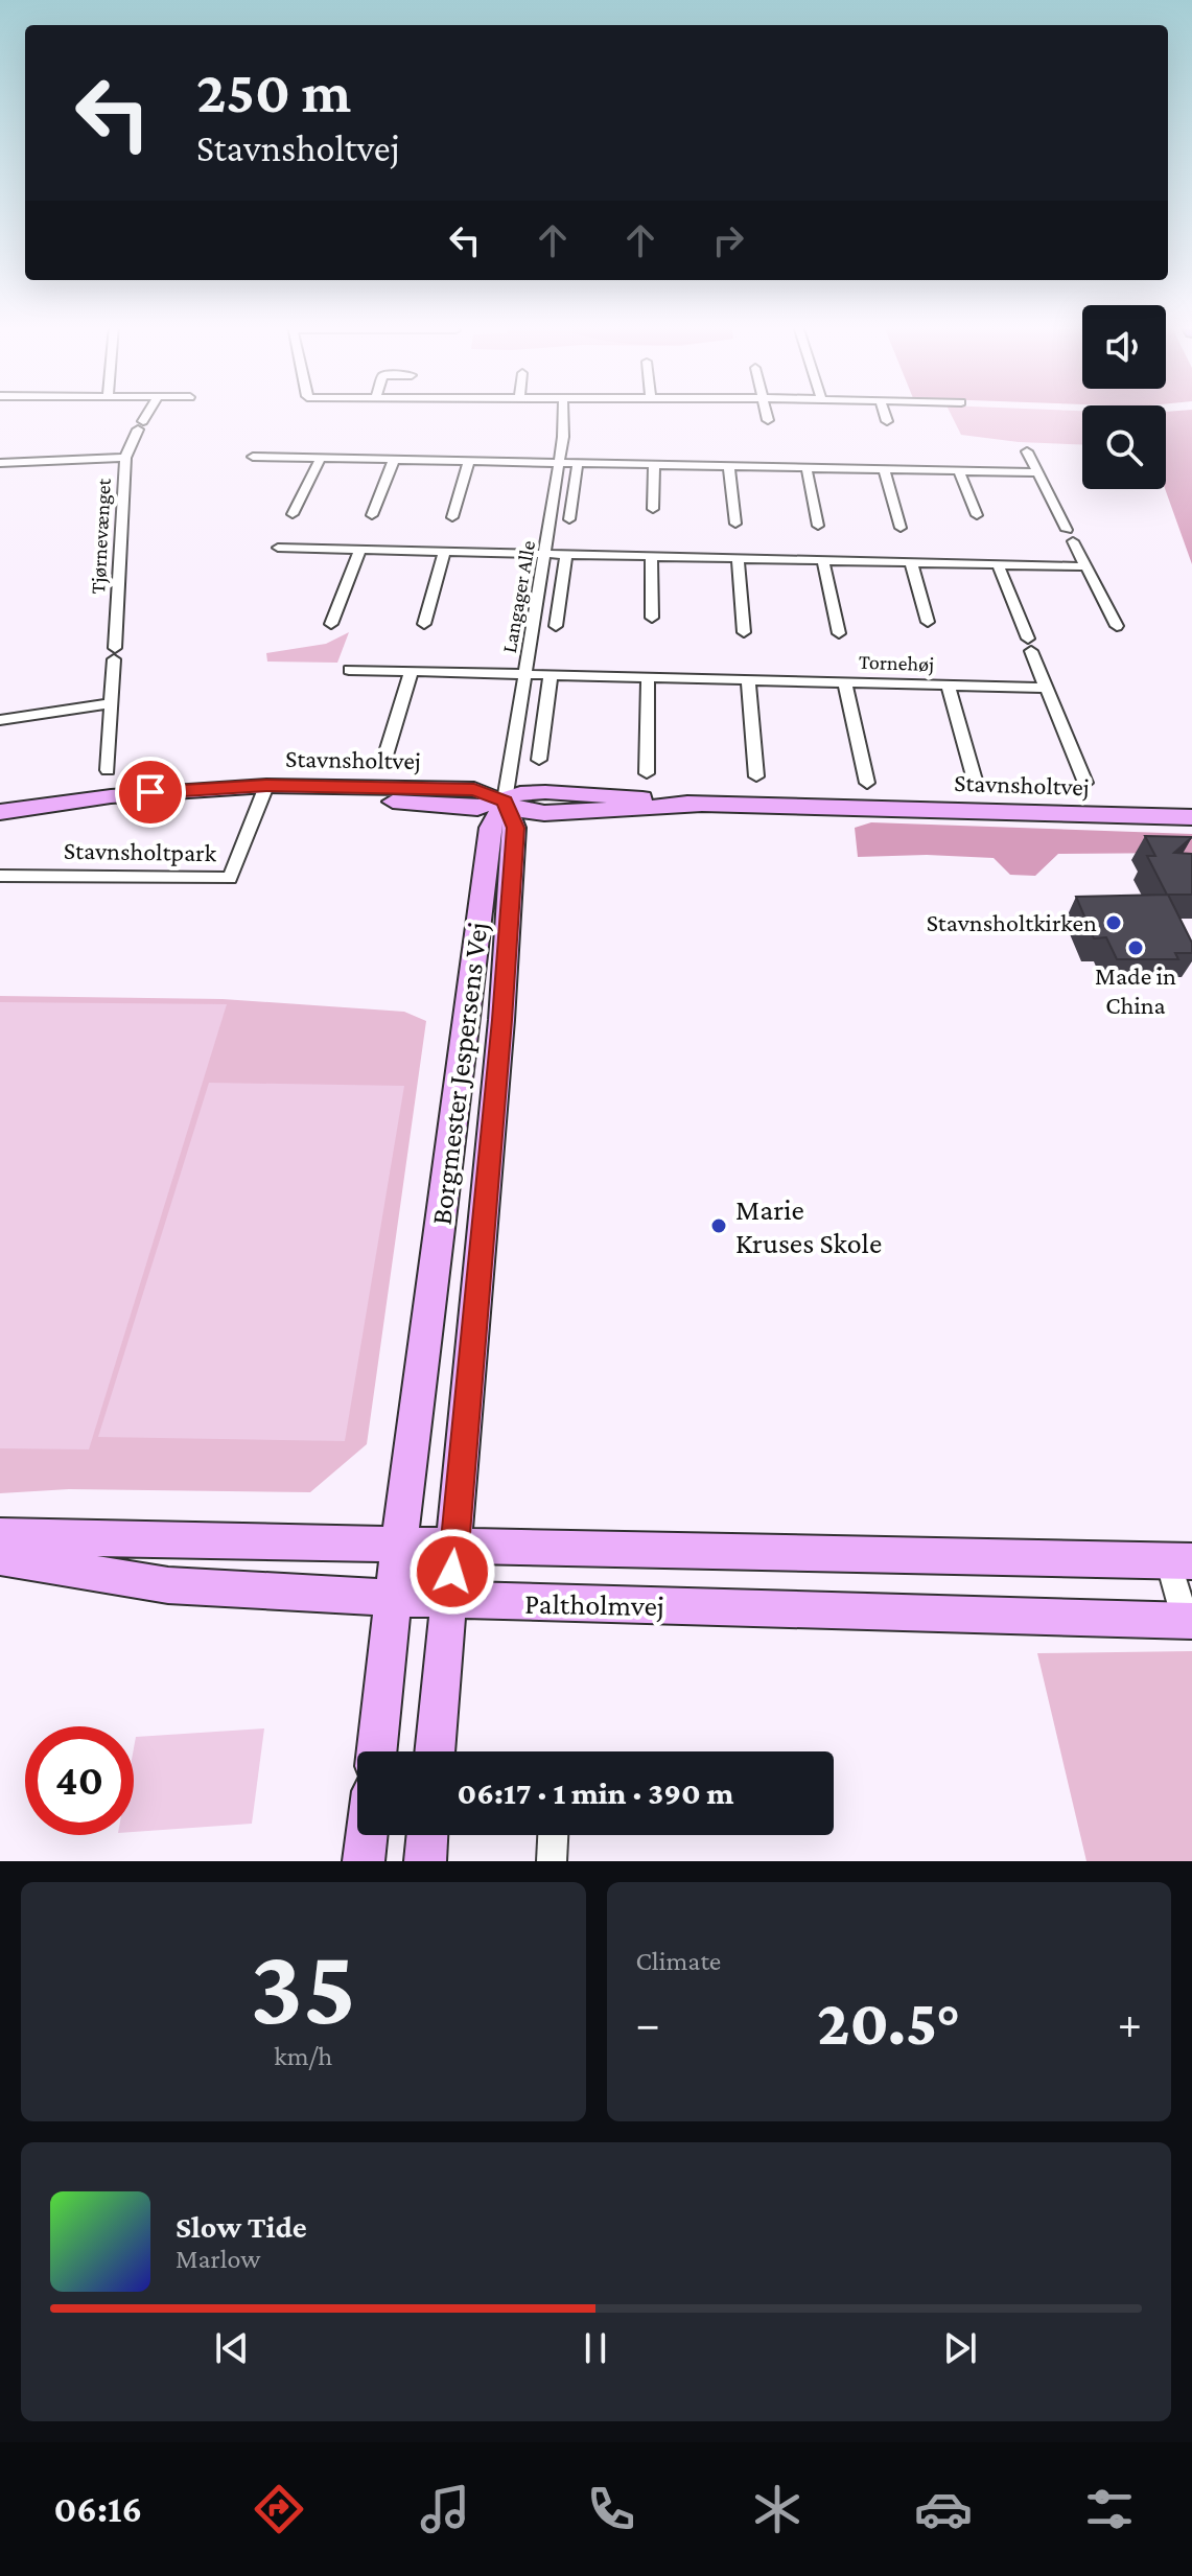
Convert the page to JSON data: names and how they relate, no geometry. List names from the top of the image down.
{
  "streets": {
    "street": [
      "Tjørnevænget",
      "Langager Alle",
      "Tornehøj",
      "Stavnsholtvej",
      "Stavnsholtpark",
      "Borgmester Jespersens Vej",
      "Paltholmvej"
    ]
  },
  "crossings": [
    ["Langager Alle", "Tornehøj"],
    ["Langager Alle", "Stavnsholtvej"],
    ["Langager Alle", "Borgmester Jespersens Vej"],
    ["Stavnsholtvej", "Stavnsholtpark"],
    ["Stavnsholtvej", "Borgmester Jespersens Vej"],
    ["Borgmester Jespersens Vej", "Paltholmvej"]
  ],
  "places": ["Stavnsholtkirken", "Made in China", "Marie Kruses Skole"],
  "page": {
    "turn": ["250 m", "Stavnsholtvej"],
    "limit": "40",
    "trip": "06:17 · 1 min · 390 m",
    "tile": [
      ["35", "km/h"],
      "Climate"
    ],
    "heat": ["−", "20.5°", "+"],
    "song": ["Slow Tide", "Marlow"],
    "tabs": "06:16"
  }
}
